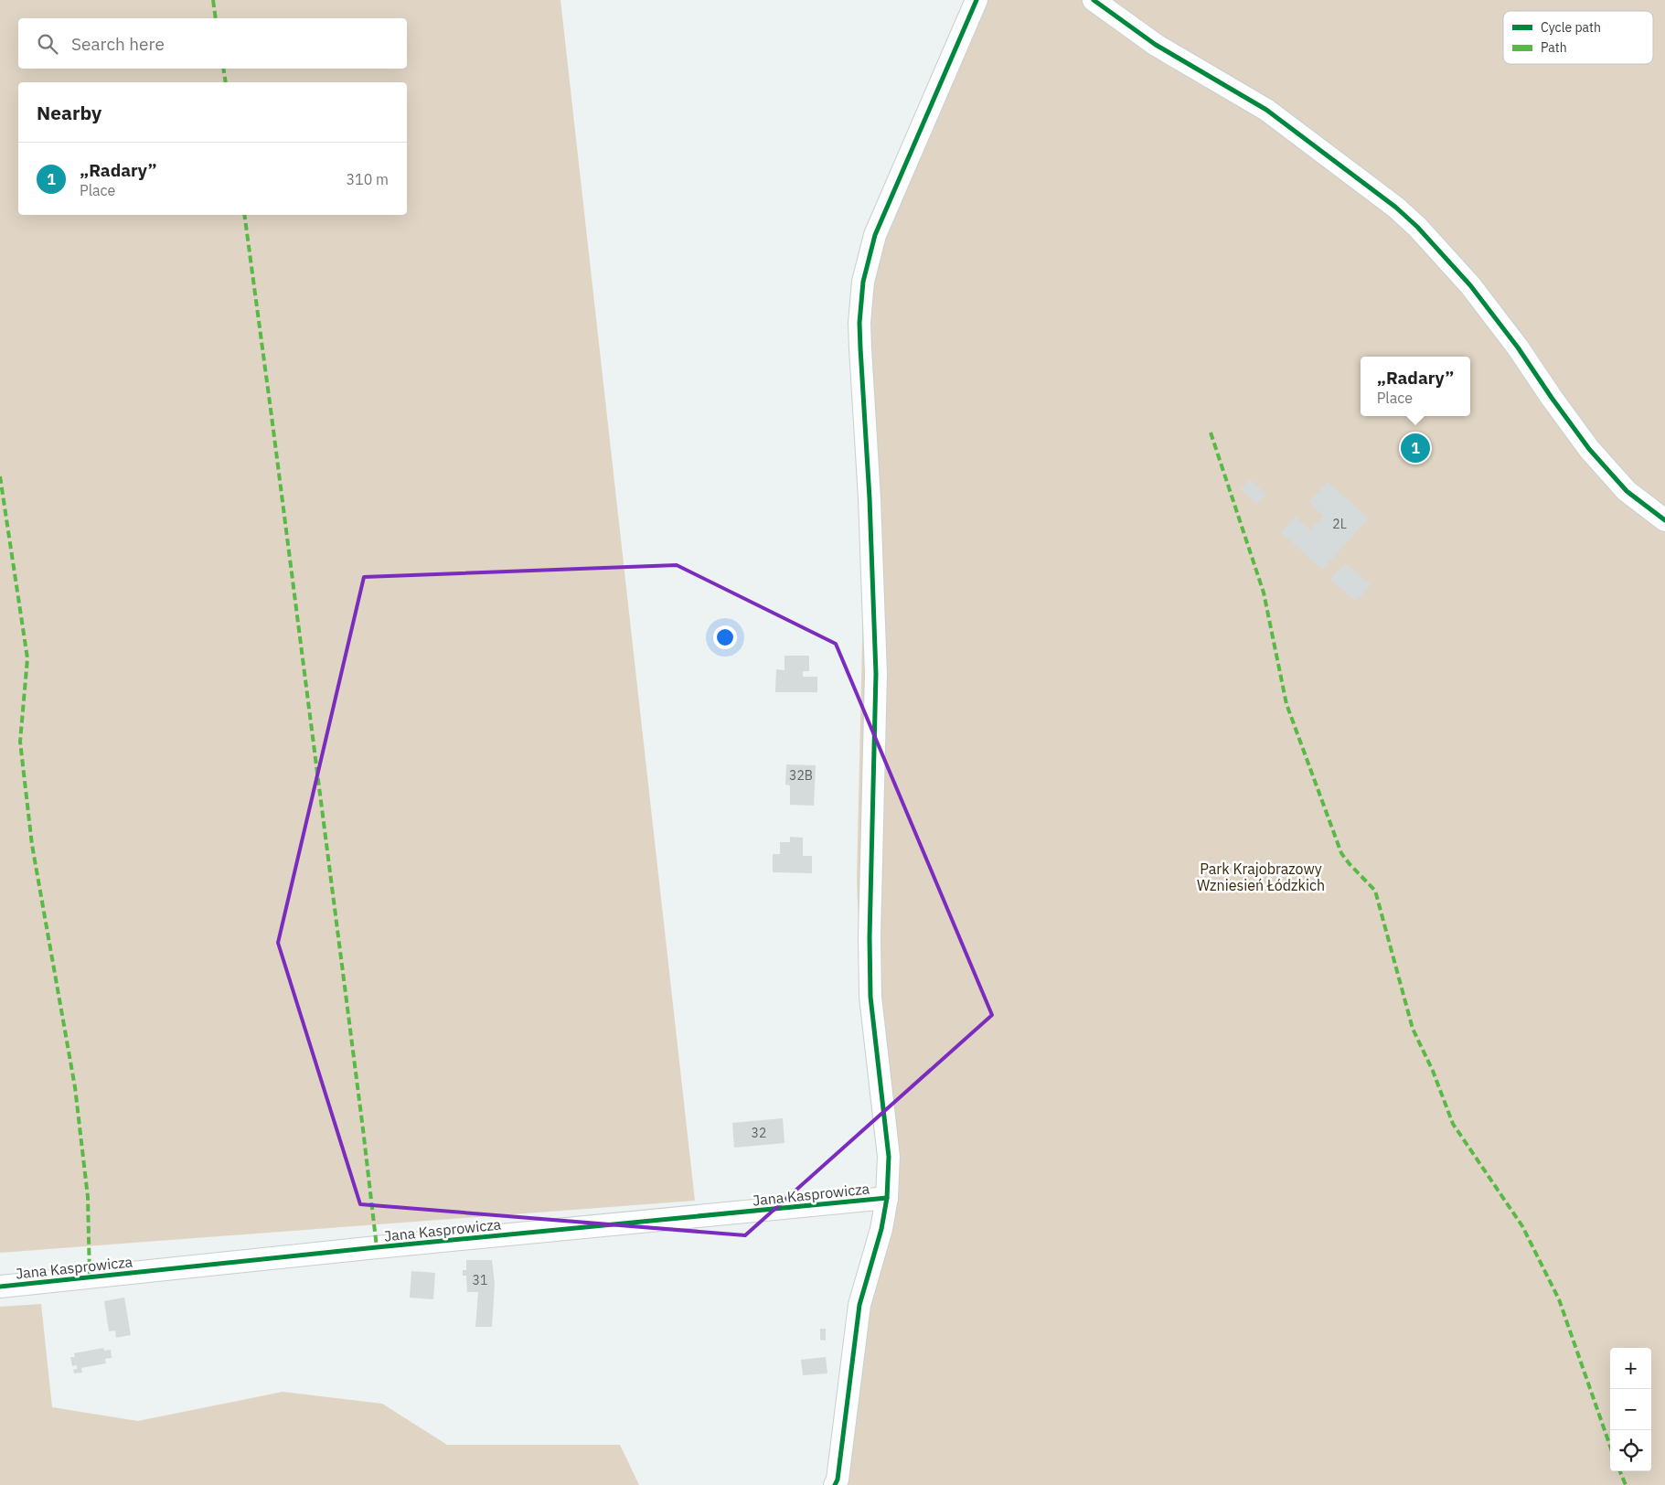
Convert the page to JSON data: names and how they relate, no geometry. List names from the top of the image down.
{
  "streets": {
    "street": ["Jana Kasprowicza"]
  },
  "parks": ["Park Krajobrazowy Wzniesień Łódzkich"],
  "house_numbers": [
    "2L",
    "32B",
    "32",
    "31"
  ],
  "legend": ["Cycle path", "Path"],
  "page": {
    "search": "Search here",
    "heading": "Nearby",
    "list": [
      {
        "mark": "1",
        "name": "„Radary”",
        "note": "Place",
        "value": "310 m"
      }
    ],
    "popup": ["„Radary”", "Place"],
    "pins": "1",
    "map_buttons": ["+", "−"]
  }
}
